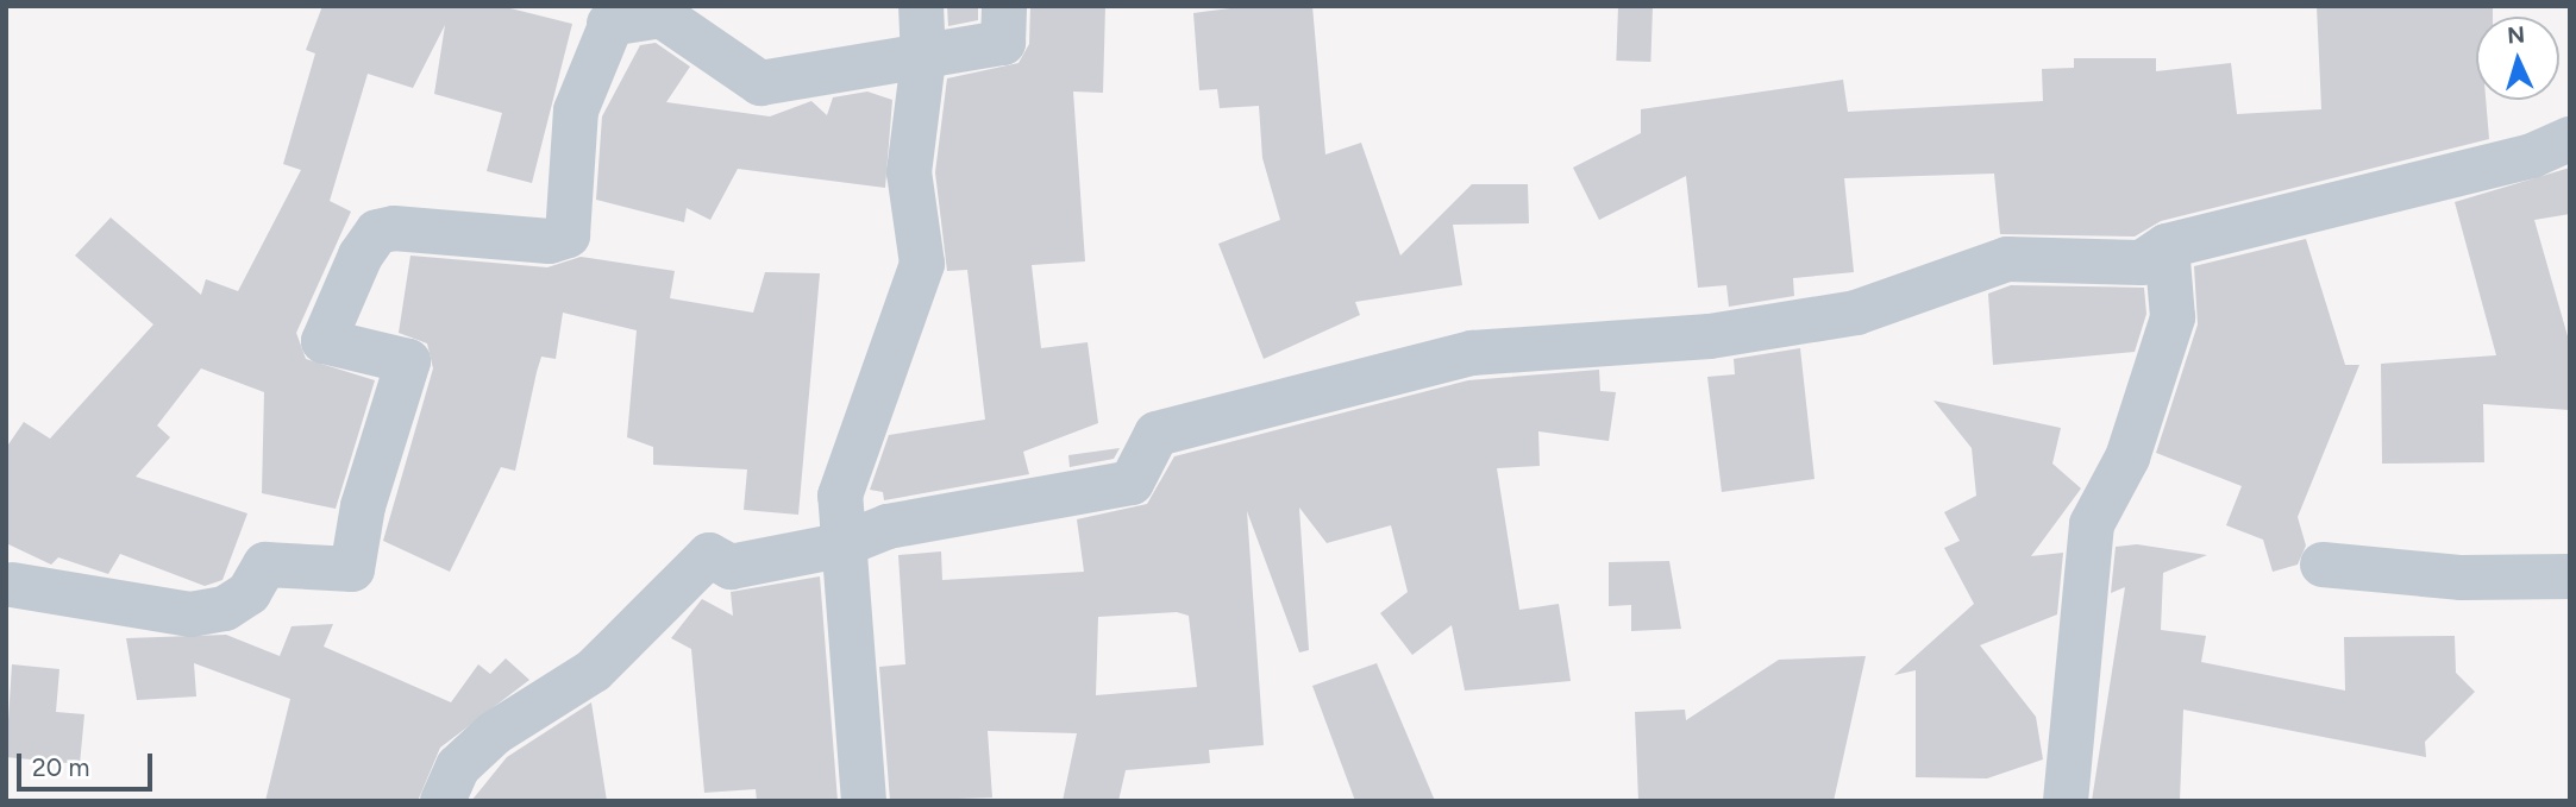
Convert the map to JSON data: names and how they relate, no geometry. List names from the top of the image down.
{
  "scale_bar": "20 m",
  "north": "top"
}
